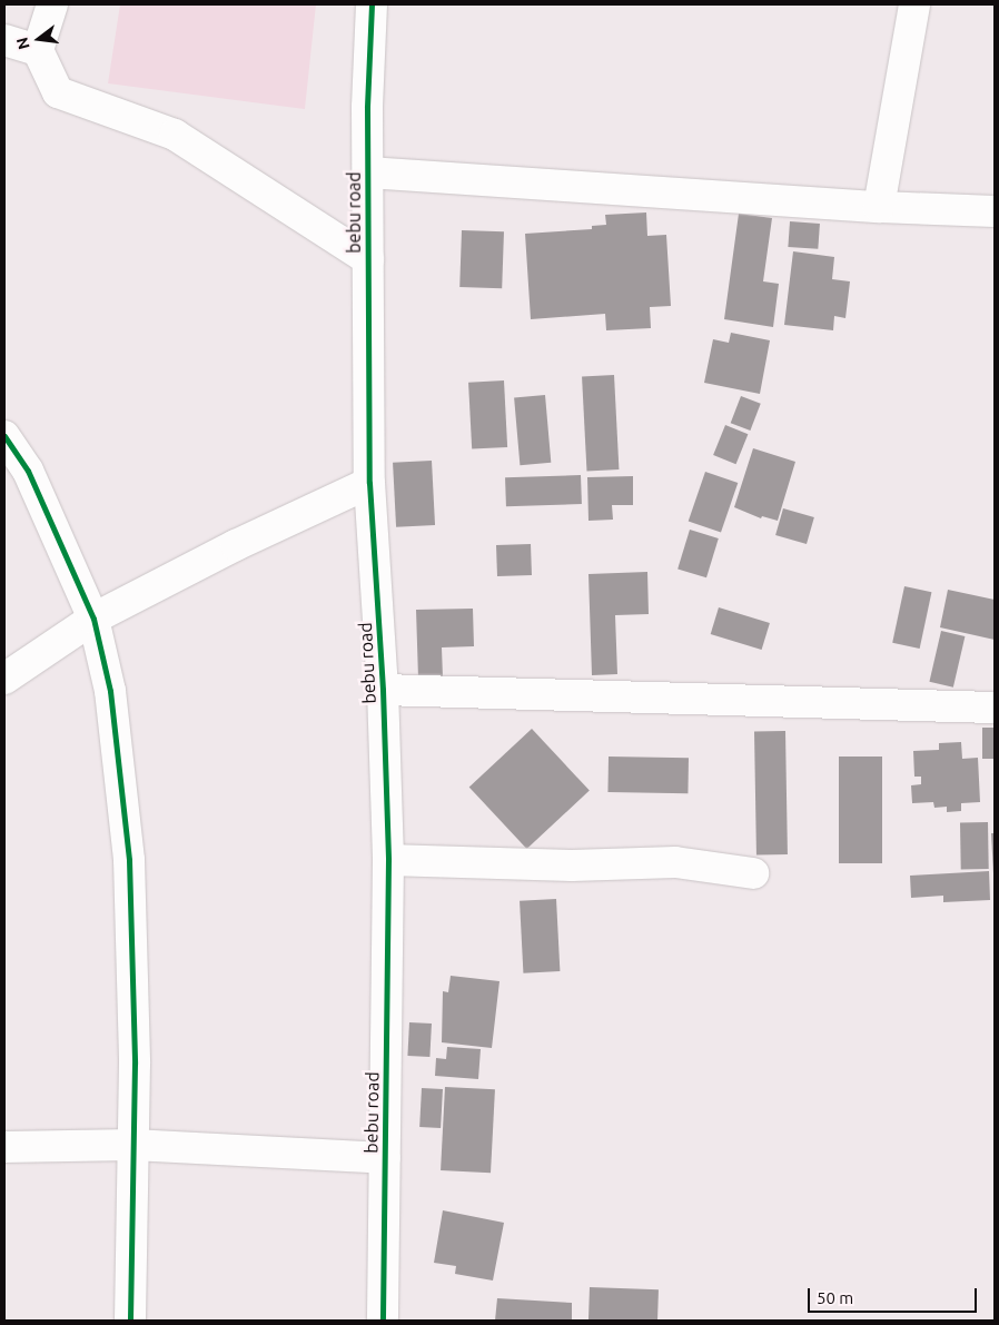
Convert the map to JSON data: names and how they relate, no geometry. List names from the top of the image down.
{
  "streets": {
    "street": ["bebu road"]
  },
  "scale_bar": "50 m",
  "north": "left"
}
